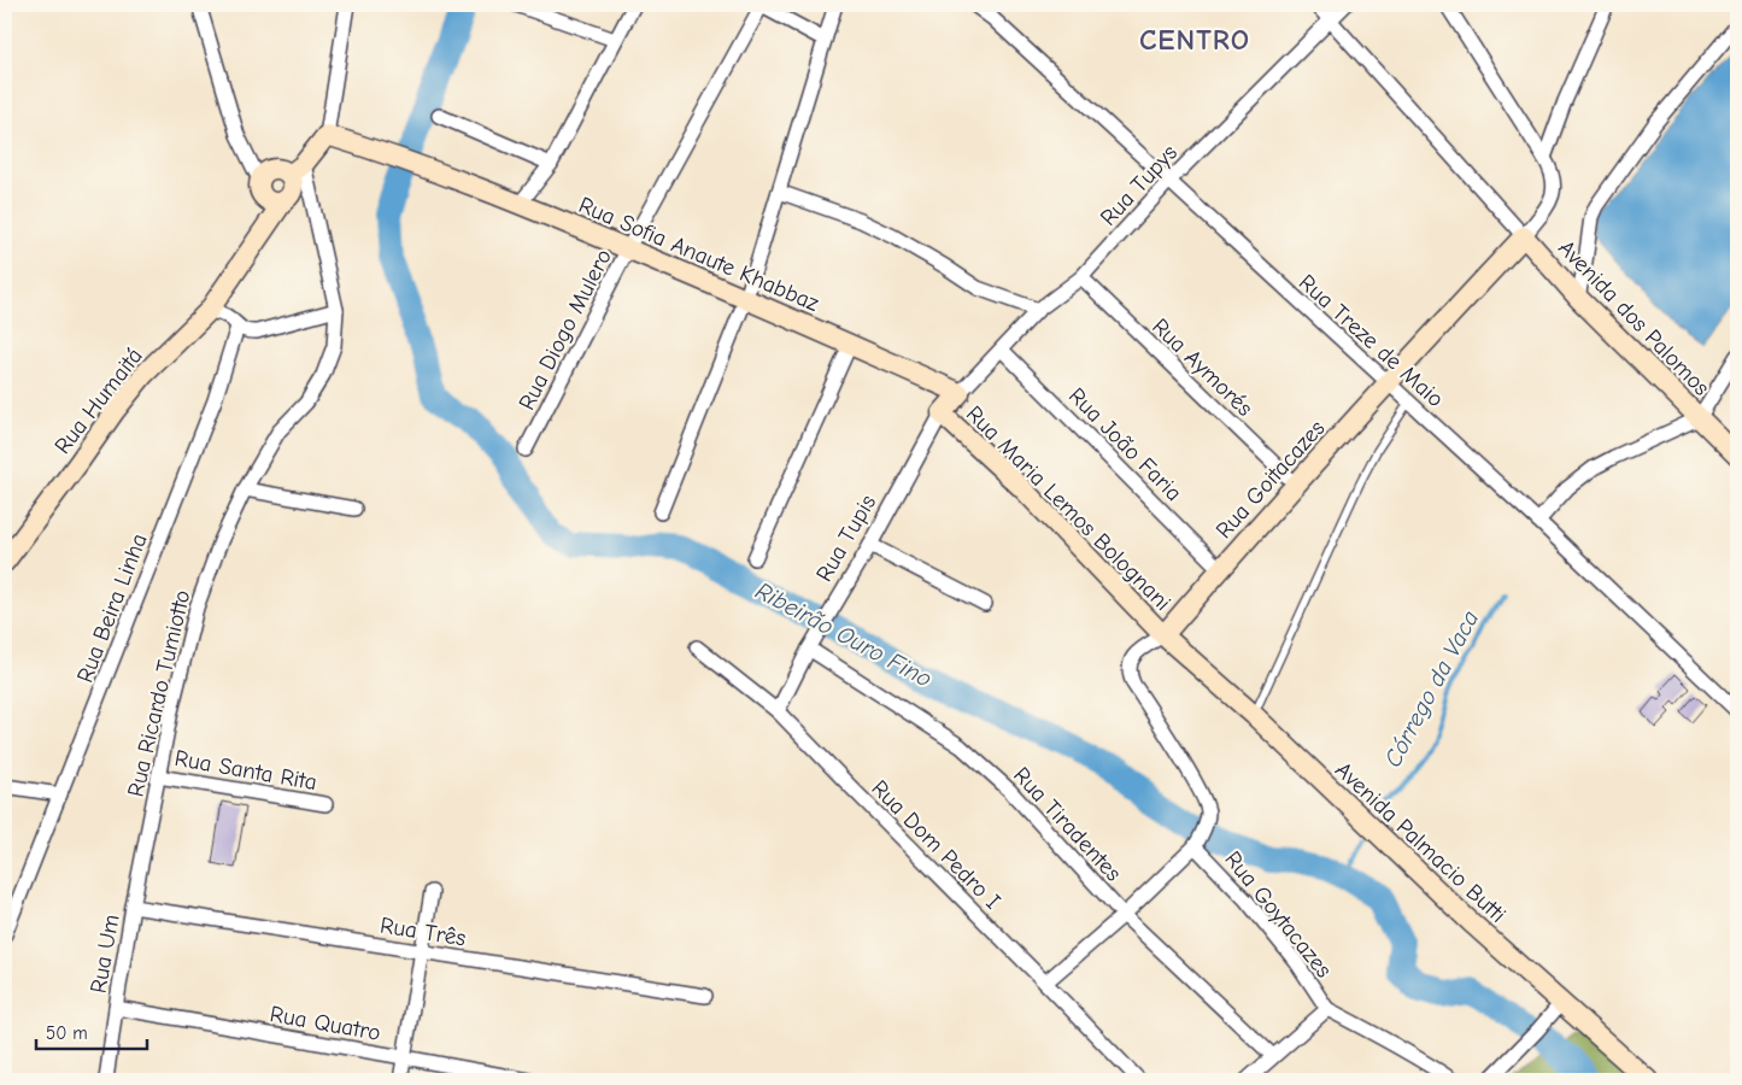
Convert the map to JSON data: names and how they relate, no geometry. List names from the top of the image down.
{
  "streets": {
    "street": [
      "Rua Tupys",
      "Rua Sofia Anaute Khabbaz",
      "Avenida dos Palomos",
      "Rua Diogo Mulero",
      "Rua Treze de Maio",
      "Rua Aymorés",
      "Rua Humaitá",
      "Rua João Faria",
      "Rua Goitacazes",
      "Rua Maria Lemos Bolognani",
      "Rua Tupis",
      "Rua Beira Linha",
      "Rua Ricardo Tumiotto",
      "Rua Santa Rita",
      "Rua Tiradentes",
      "Avenida Palmacio Butti",
      "Rua Dom Pedro I",
      "Rua Goytacazes",
      "Rua Três",
      "Rua Um",
      "Rua Quatro"
    ]
  },
  "crossings": [
    ["Rua Tupys", "Rua Sofia Anaute Khabbaz"],
    ["Rua Tupys", "Rua Treze de Maio"],
    ["Rua Tupys", "Rua Aymorés"],
    ["Rua Tupys", "Rua João Faria"],
    ["Rua Tupys", "Rua Tupis"],
    ["Rua Sofia Anaute Khabbaz", "Rua Diogo Mulero"],
    ["Rua Sofia Anaute Khabbaz", "Rua Tupis"],
    ["Avenida dos Palomos", "Rua Goitacazes"],
    ["Rua Treze de Maio", "Rua Goitacazes"],
    ["Rua Aymorés", "Rua Goitacazes"],
    ["Rua Humaitá", "Rua Ricardo Tumiotto"],
    ["Rua João Faria", "Rua Goitacazes"],
    ["Rua Goitacazes", "Rua Maria Lemos Bolognani"],
    ["Rua Goitacazes", "Avenida Palmacio Butti"],
    ["Rua Goitacazes", "Rua Goytacazes"],
    ["Rua Maria Lemos Bolognani", "Rua Tupis"],
    ["Rua Maria Lemos Bolognani", "Avenida Palmacio Butti"],
    ["Rua Tupis", "Rua Tiradentes"],
    ["Rua Tupis", "Rua Dom Pedro I"],
    ["Rua Ricardo Tumiotto", "Rua Santa Rita"],
    ["Rua Ricardo Tumiotto", "Rua Três"],
    ["Rua Ricardo Tumiotto", "Rua Um"],
    ["Rua Três", "Rua Um"],
    ["Rua Um", "Rua Quatro"]
  ],
  "districts": ["CENTRO"],
  "water": ["Ribeirão Ouro Fino", "Córrego da Vaca"],
  "scale_bar": "50 m"
}
